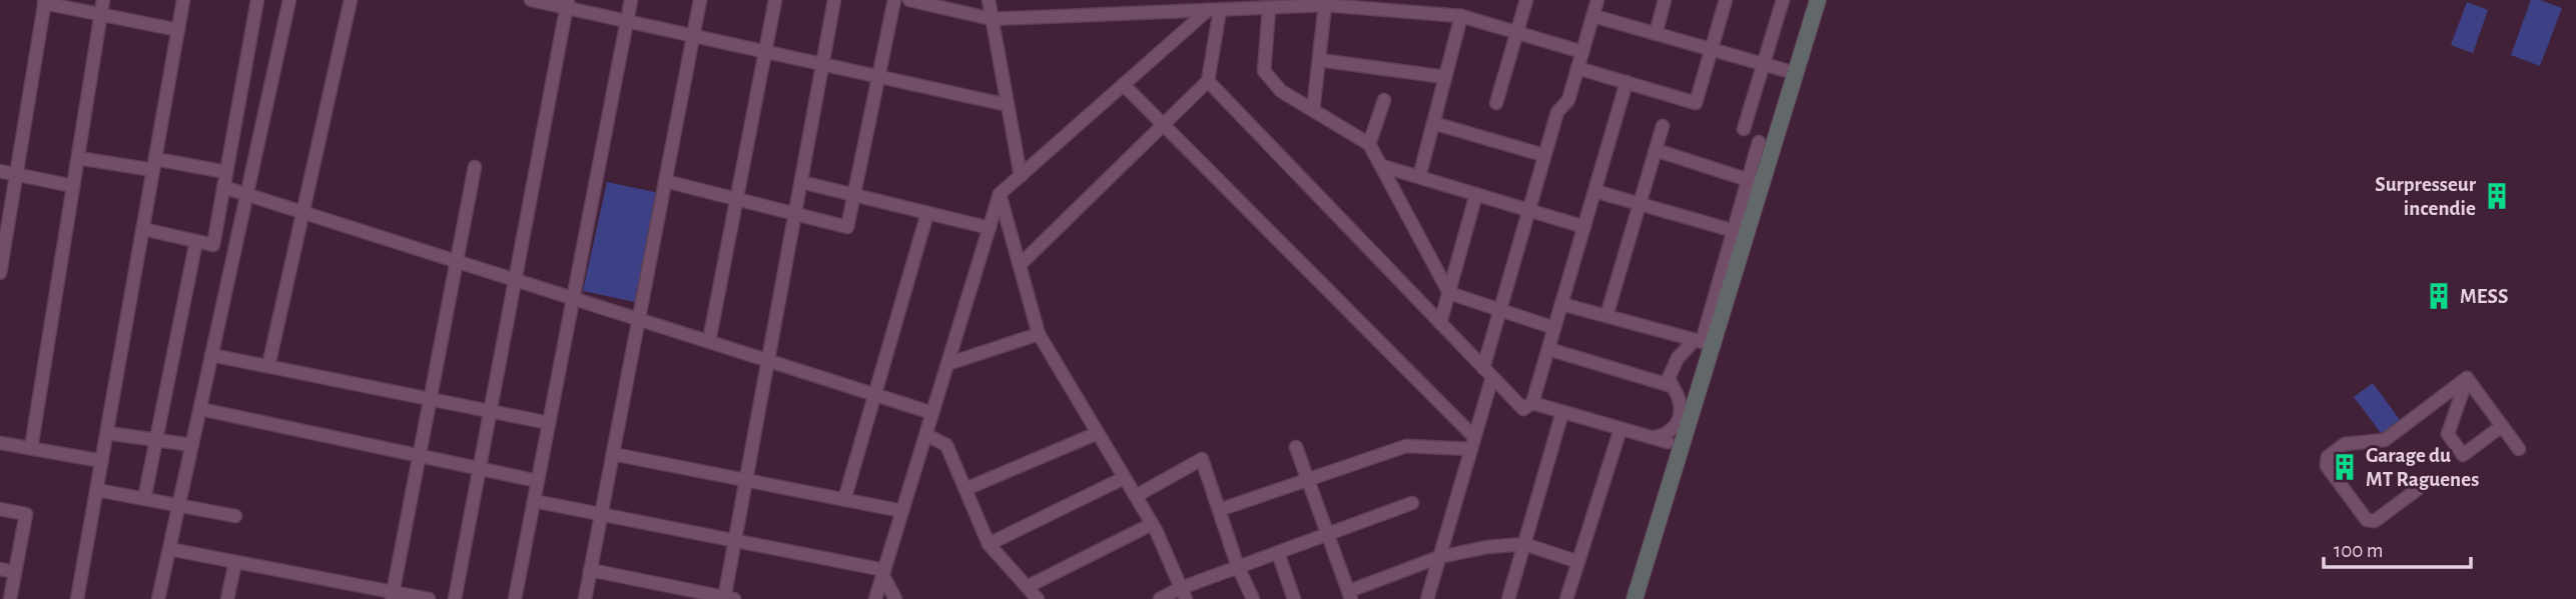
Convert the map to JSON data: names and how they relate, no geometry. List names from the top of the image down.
{
  "places": {
    "building": ["Surpresseur incendie", "MESS", "Garage du MT Raguenes"]
  },
  "scale_bar": "100 m"
}
